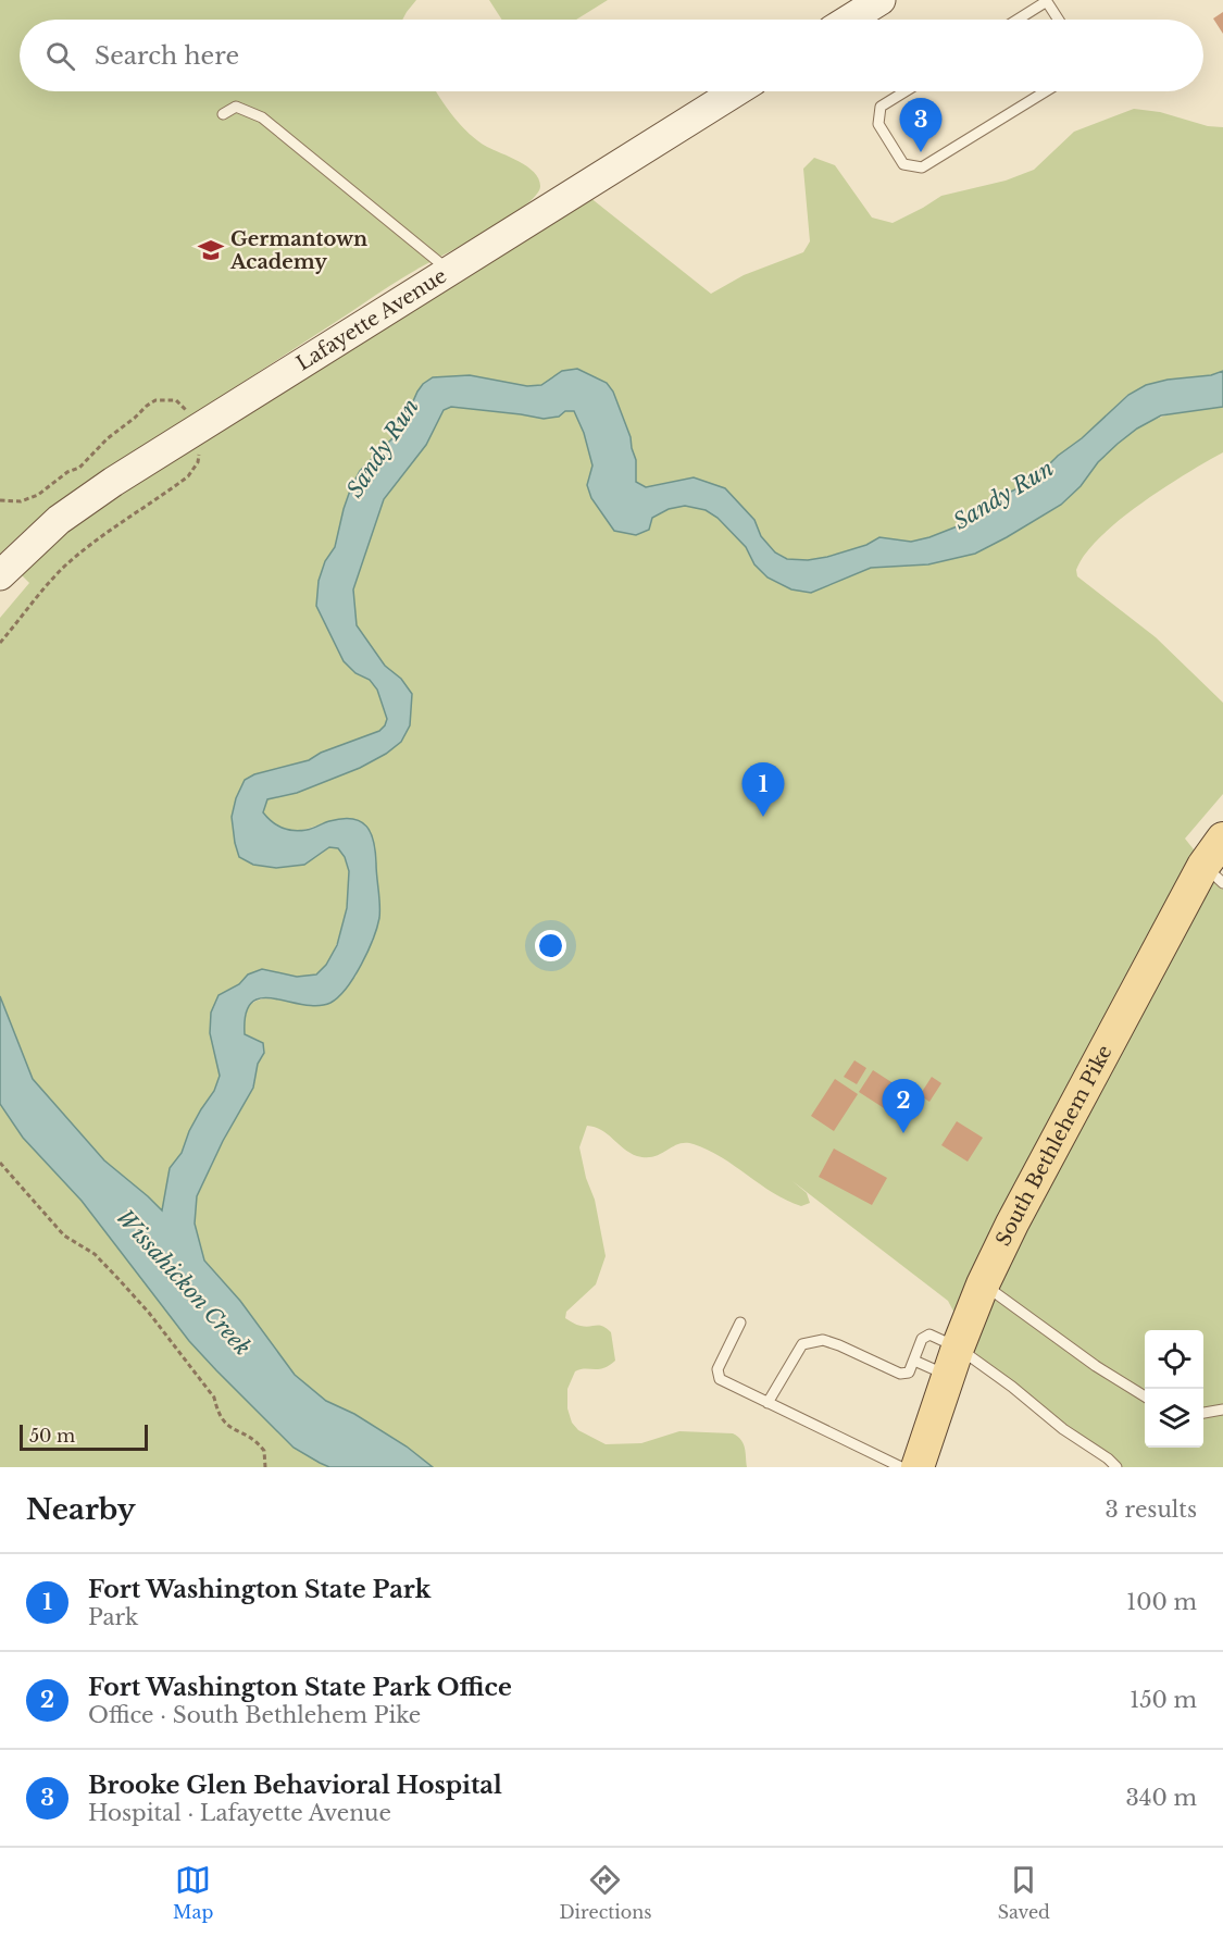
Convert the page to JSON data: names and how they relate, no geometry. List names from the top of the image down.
{
  "streets": {
    "main road": ["Lafayette Avenue", "South Bethlehem Pike"]
  },
  "water": ["Sandy Run", "Wissahickon Creek"],
  "places": {
    "school or university": ["Germantown Academy"]
  },
  "scale_bar": "50 m",
  "page": {
    "search": "Search here",
    "pins": ["3", "1", "2"],
    "scale": "50 m",
    "heading": ["Nearby", "3 results"],
    "list": [
      {
        "mark": "1",
        "name": "Fort Washington State Park",
        "note": "Park",
        "value": "100 m"
      },
      {
        "mark": "2",
        "name": "Fort Washington State Park Office",
        "note": "Office · South Bethlehem Pike",
        "value": "150 m"
      },
      {
        "mark": "3",
        "name": "Brooke Glen Behavioral Hospital",
        "note": "Hospital · Lafayette Avenue",
        "value": "340 m"
      }
    ],
    "nav": ["Map", "Directions", "Saved"]
  }
}
